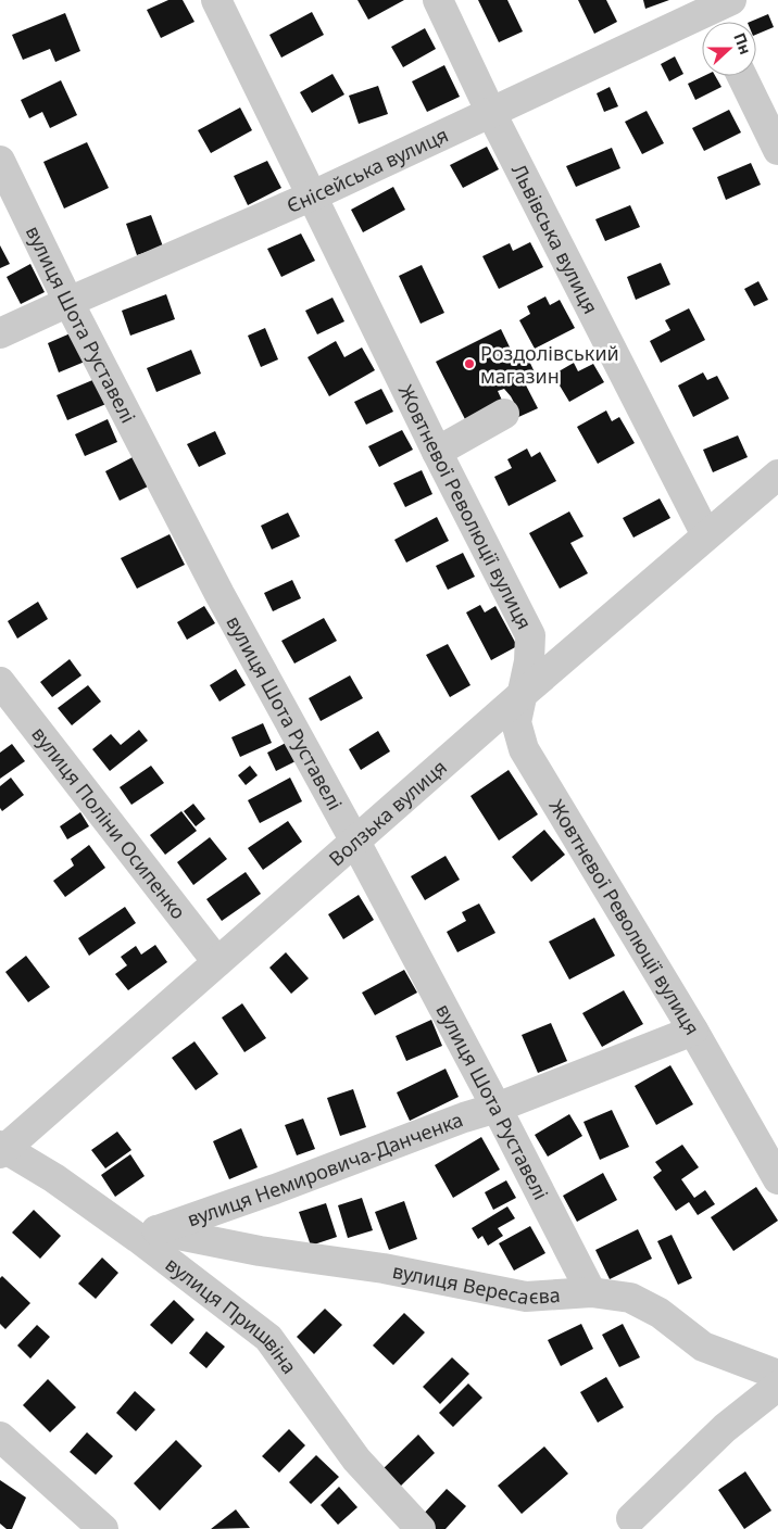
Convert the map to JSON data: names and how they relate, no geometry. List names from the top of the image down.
{
  "streets": {
    "street": [
      "Єнісейська вулиця",
      "Львівська вулиця",
      "вулиця Шота Руставелі",
      "Жовтневої Революції вулиця",
      "Волзька вулиця",
      "вулиця Поліни Осипенко",
      "вулиця Немировича-Данченка",
      "вулиця Вересаєва",
      "вулиця Пришвіна"
    ]
  },
  "crossings": [
    ["Єнісейська вулиця", "Львівська вулиця"],
    ["Єнісейська вулиця", "вулиця Шота Руставелі"],
    ["Єнісейська вулиця", "Жовтневої Революції вулиця"],
    ["Львівська вулиця", "Волзька вулиця"],
    ["вулиця Шота Руставелі", "Волзька вулиця"],
    ["вулиця Шота Руставелі", "вулиця Немировича-Данченка"],
    ["вулиця Шота Руставелі", "вулиця Вересаєва"],
    ["Жовтневої Революції вулиця", "Волзька вулиця"],
    ["Жовтневої Революції вулиця", "вулиця Немировича-Данченка"],
    ["Волзька вулиця", "вулиця Поліни Осипенко"],
    ["Волзька вулиця", "вулиця Пришвіна"],
    ["вулиця Немировича-Данченка", "вулиця Вересаєва"],
    ["вулиця Немировича-Данченка", "вулиця Пришвіна"],
    ["вулиця Вересаєва", "вулиця Пришвіна"]
  ],
  "places": ["Роздолівський магазин"],
  "north": "right"
}
